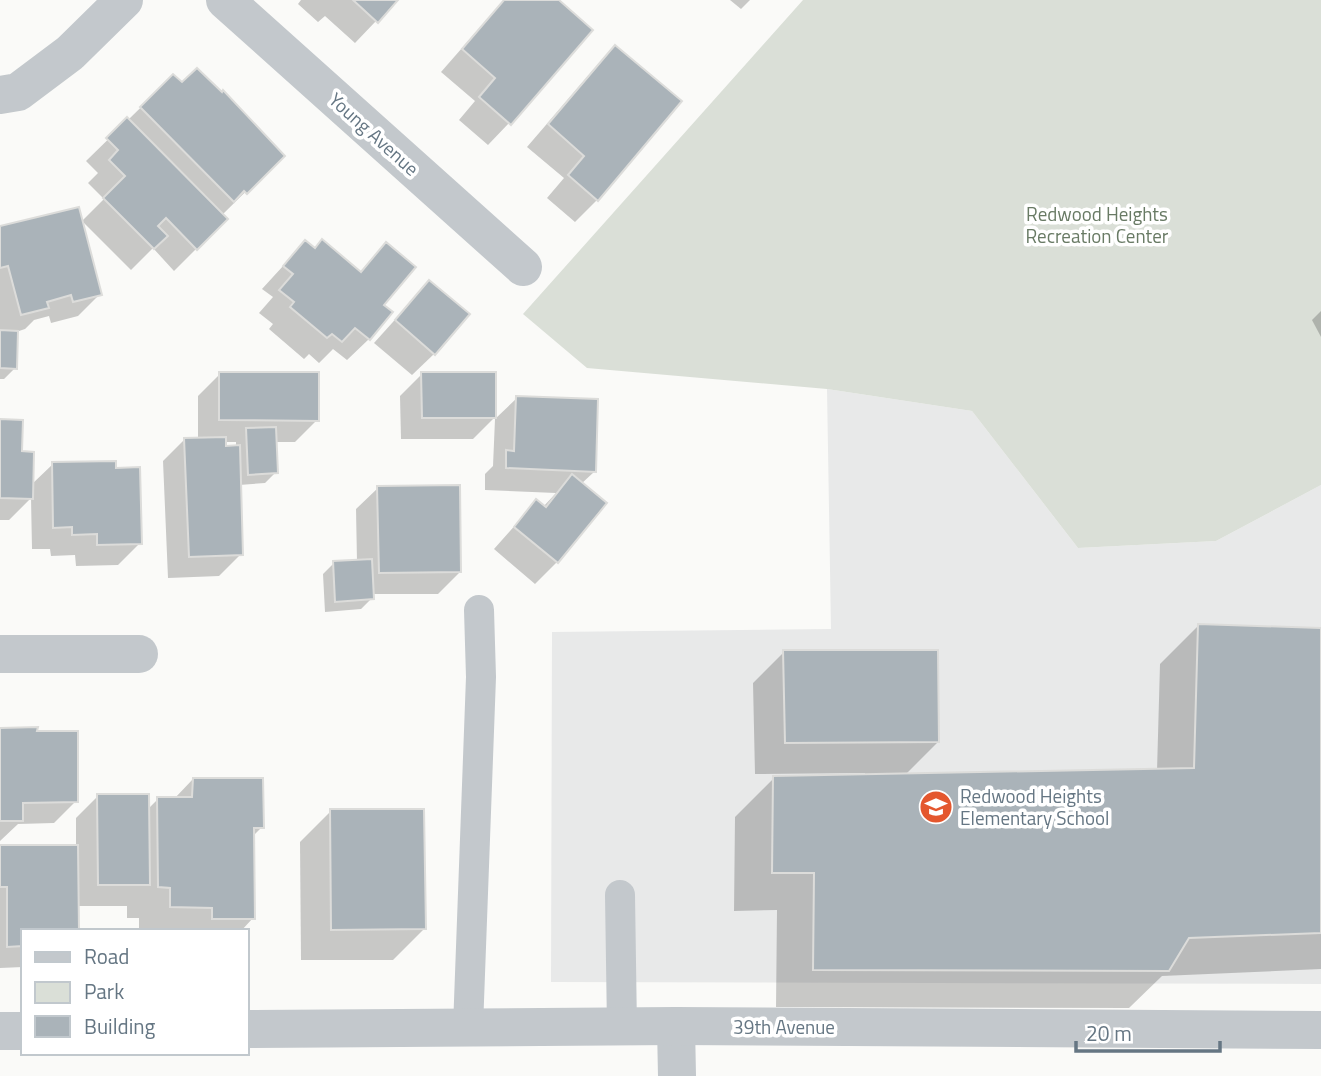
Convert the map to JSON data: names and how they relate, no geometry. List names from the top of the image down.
{
  "streets": {
    "street": ["Young Avenue", "39th Avenue"]
  },
  "parks": ["Redwood Heights Recreation Center"],
  "places": {
    "school or university": ["Redwood Heights Elementary School"]
  },
  "legend": ["Road", "Park", "Building"],
  "scale_bar": "20 m"
}
